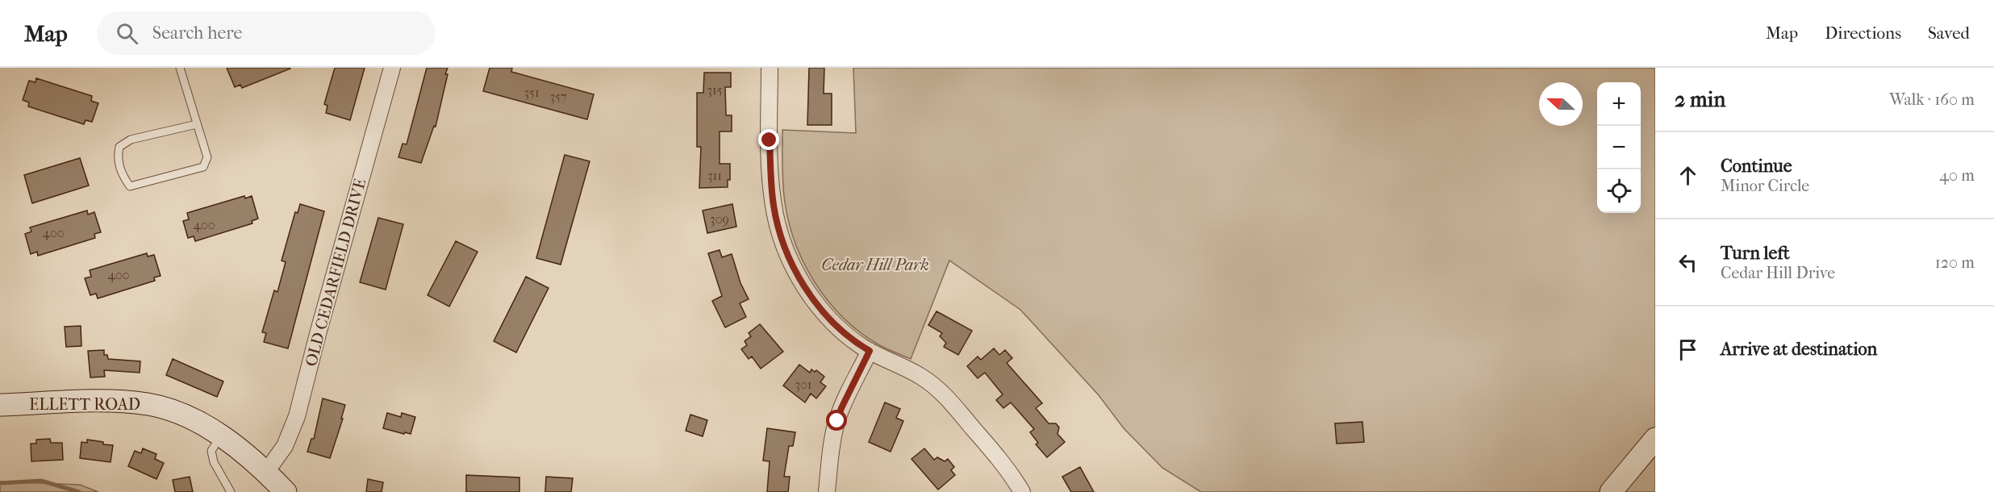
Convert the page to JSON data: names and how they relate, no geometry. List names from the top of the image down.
{
  "streets": {
    "street": ["OLD CEDARFIELD DRIVE", "ELLETT ROAD"]
  },
  "crossings": [
    ["OLD CEDARFIELD DRIVE", "ELLETT ROAD"]
  ],
  "parks": ["Cedar Hill Park"],
  "house_numbers": [
    "315",
    "351",
    "357",
    "311",
    "309",
    "400",
    "400",
    "400",
    "301"
  ],
  "north": "left",
  "page": {
    "header": "Map",
    "search": "Search here",
    "nav": ["Map", "Directions", "Saved"],
    "heading": ["2 min", "Walk · 160 m"],
    "map_buttons": ["+", "−"],
    "list": [
      ["Continue", "Minor Circle", "40 m"],
      ["Turn left", "Cedar Hill Drive", "120 m"],
      "Arrive at destination"
    ]
  }
}
